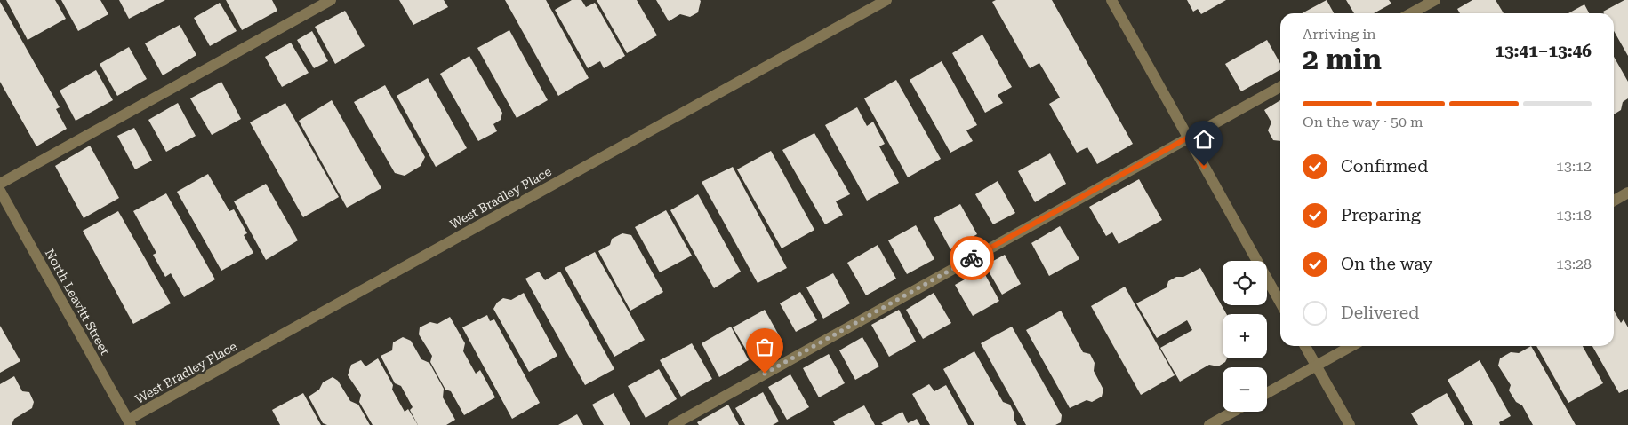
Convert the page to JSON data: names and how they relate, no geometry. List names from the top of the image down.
{
  "streets": {
    "street": ["West Bradley Place", "North Leavitt Street"]
  },
  "crossings": [
    ["West Bradley Place", "North Leavitt Street"]
  ],
  "page": {
    "heading": ["2 min", "Arriving in", "13:41–13:46"],
    "bar": "On the way · 50 m",
    "list": [
      ["Confirmed", "13:12"],
      ["Preparing", "13:18"],
      ["On the way", "13:28"],
      "Delivered"
    ],
    "map_buttons": ["+", "−"]
  }
}
